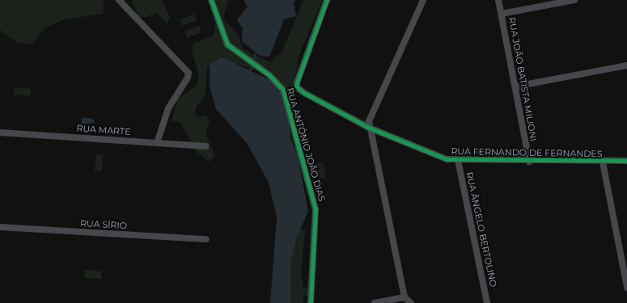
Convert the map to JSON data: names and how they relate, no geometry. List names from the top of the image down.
{
  "streets": {
    "street": [
      "RUA JOÃO BATISTA MILIONI",
      "RUA MARTE",
      "RUA ANTÔNIO JOÃO DIAS",
      "RUA FERNANDO DE FERNANDES",
      "RUA SÍRIO",
      "RUA ÂNGELO BERTOLINO"
    ]
  },
  "crossings": [
    ["RUA JOÃO BATISTA MILIONI", "RUA FERNANDO DE FERNANDES"],
    ["RUA FERNANDO DE FERNANDES", "RUA ÂNGELO BERTOLINO"]
  ]
}
